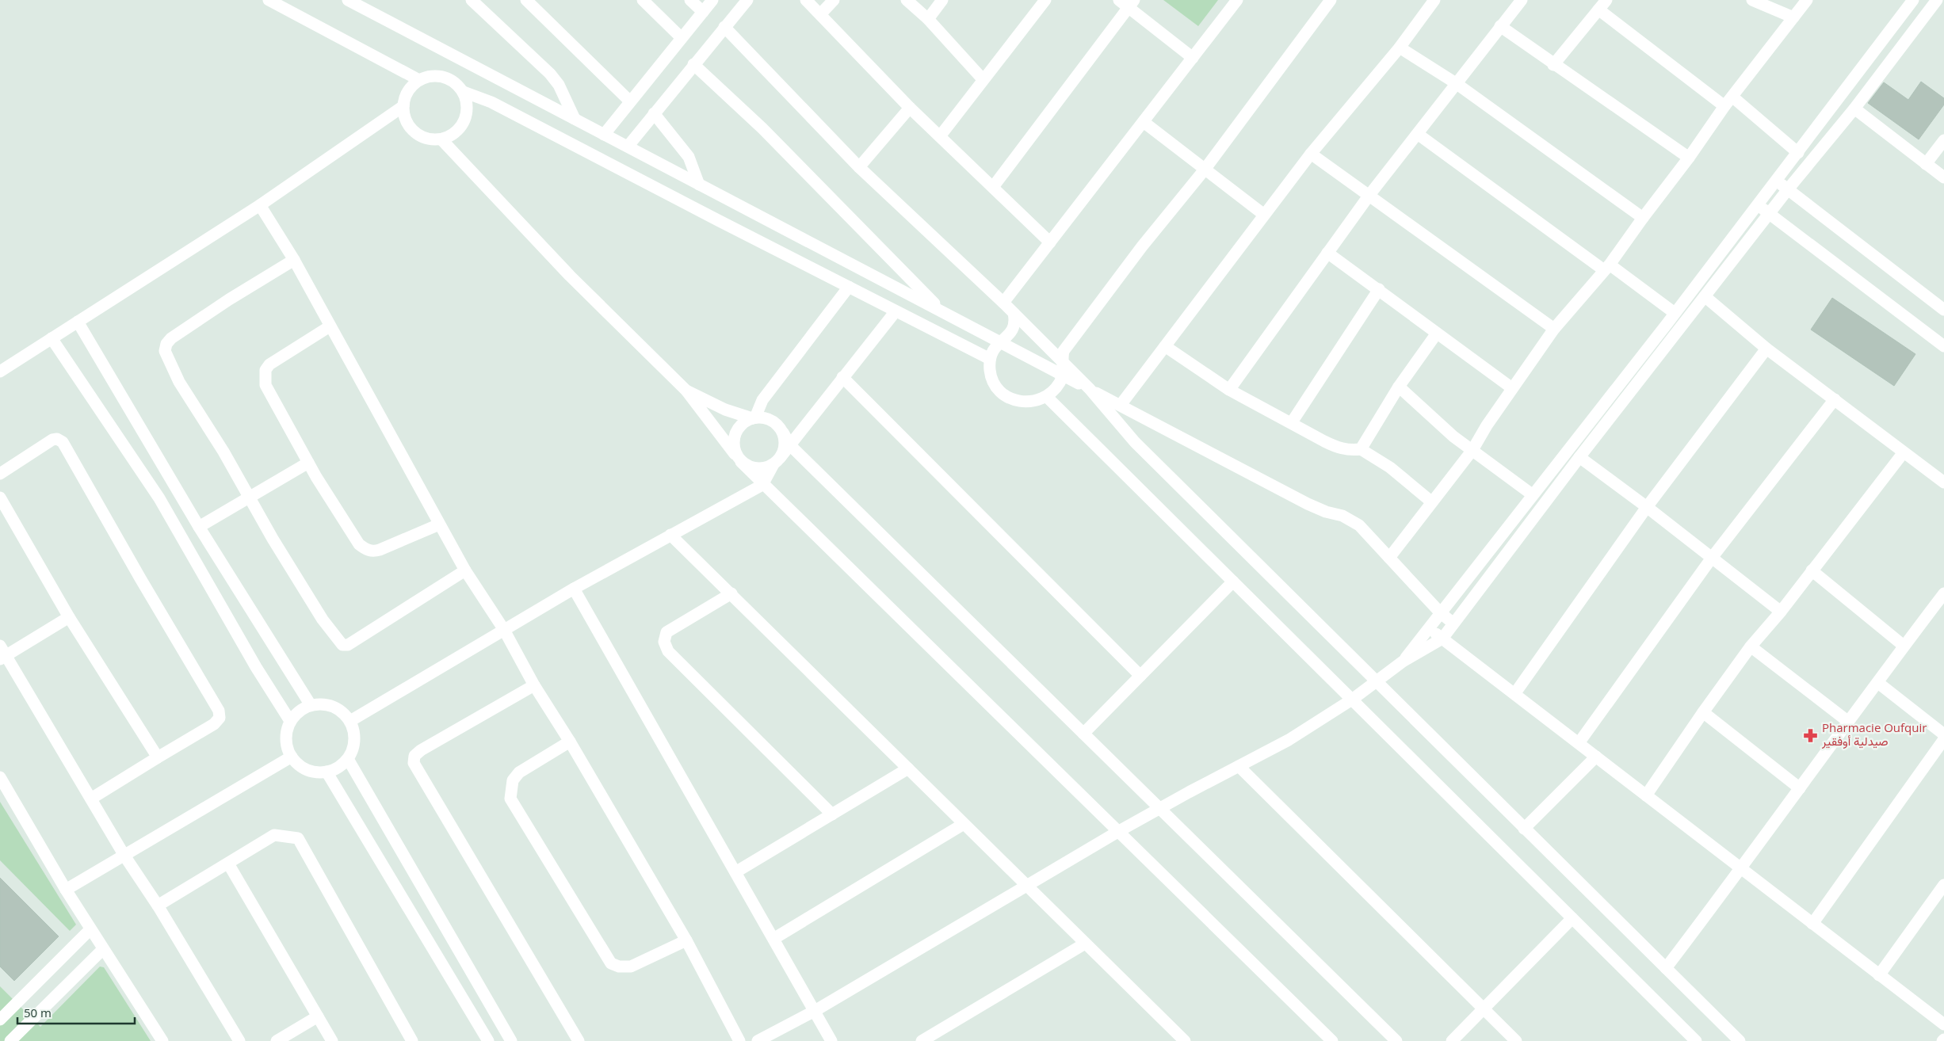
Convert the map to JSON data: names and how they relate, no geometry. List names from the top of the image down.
{
  "places": {
    "pharmacy": ["Pharmacie Oufquir صيدلية أوفقير"]
  },
  "scale_bar": "50 m"
}
